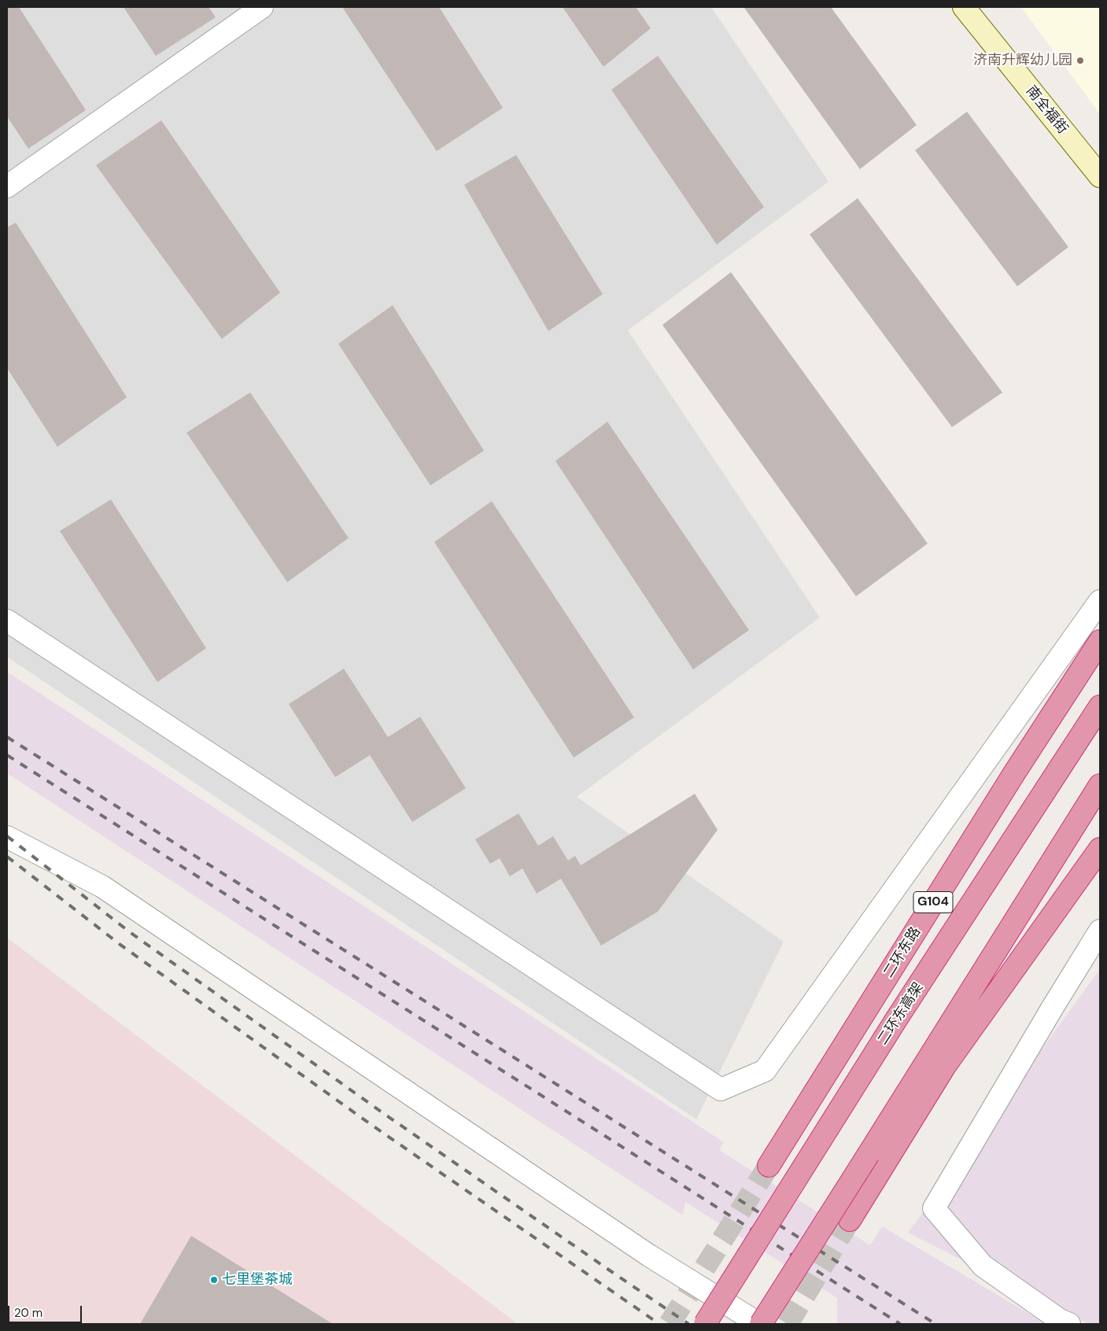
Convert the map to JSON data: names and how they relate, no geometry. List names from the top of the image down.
{
  "streets": {
    "highway": ["G104", "二环东路", "二环东高架"],
    "street": ["南全福街"]
  },
  "places": ["济南升辉幼儿园", "七里堡茶城"],
  "scale_bar": "20 m"
}
